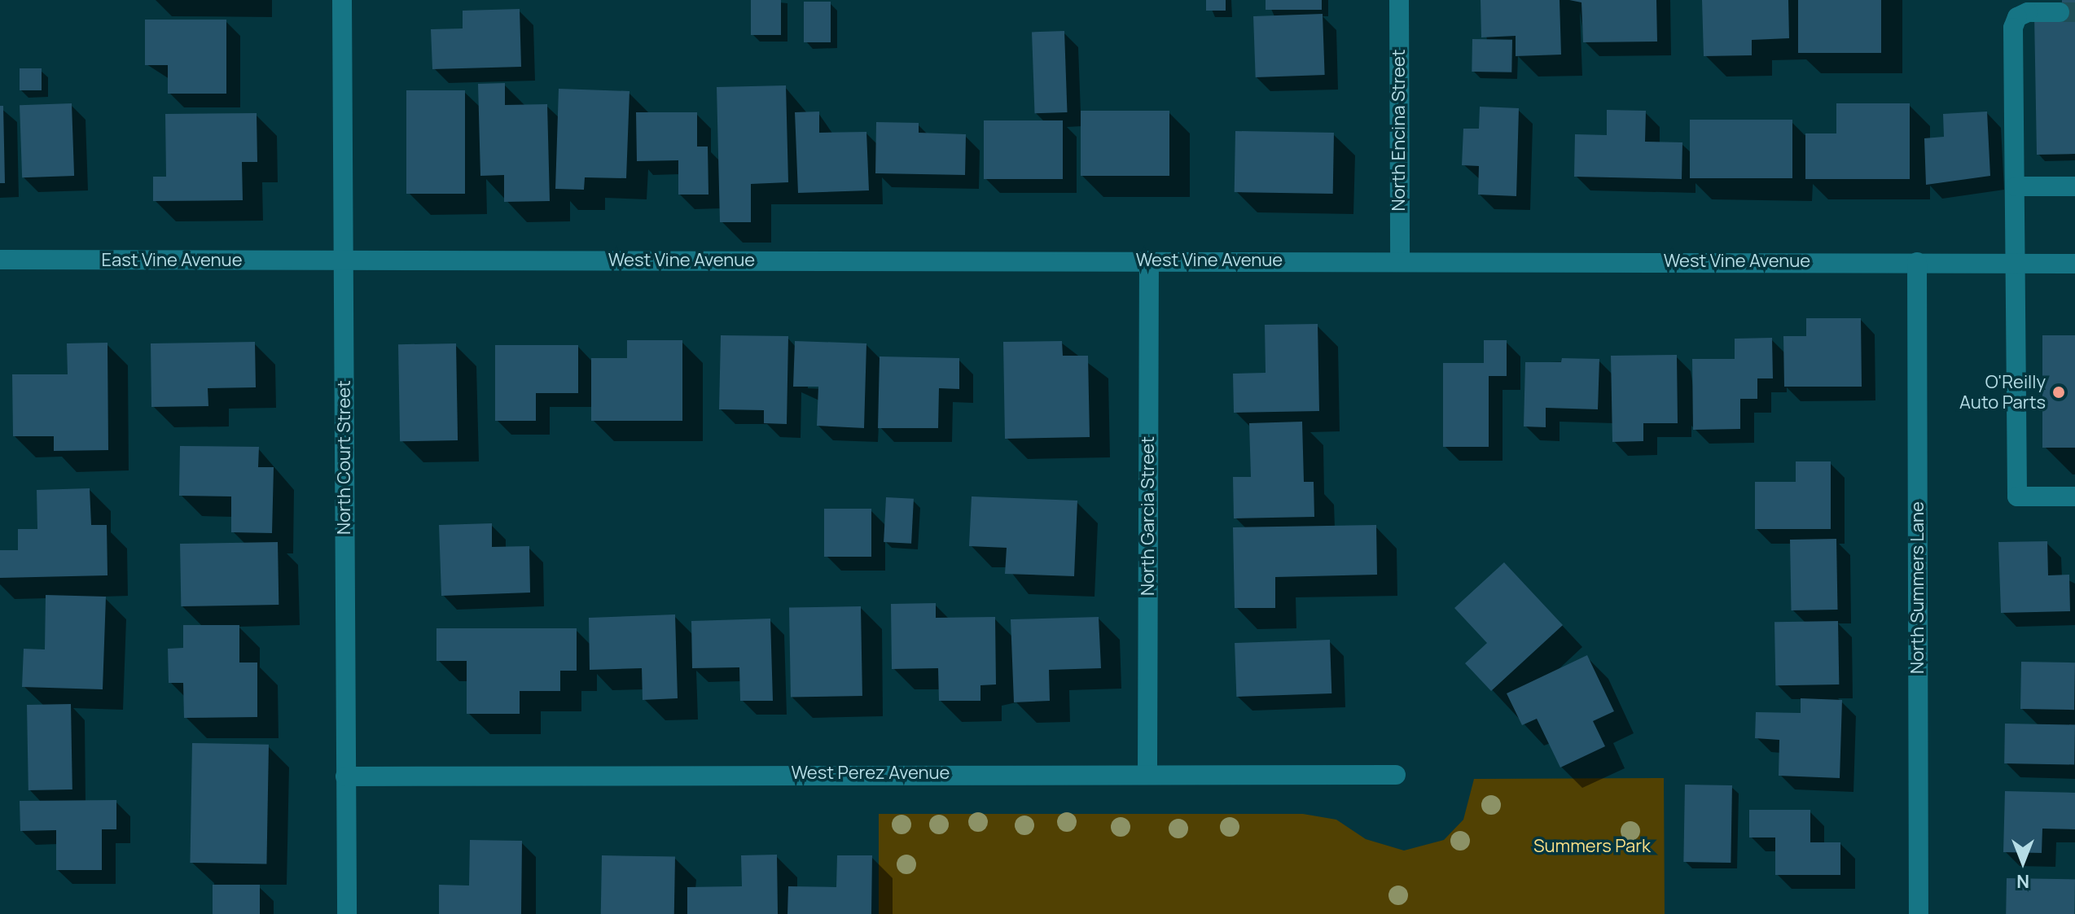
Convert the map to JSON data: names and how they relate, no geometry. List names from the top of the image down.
{
  "streets": {
    "street": [
      "North Encina Street",
      "East Vine Avenue",
      "West Vine Avenue",
      "North Court Street",
      "North Garcia Street",
      "North Summers Lane",
      "West Perez Avenue"
    ]
  },
  "crossings": [
    ["North Encina Street", "West Vine Avenue"],
    ["East Vine Avenue", "West Vine Avenue"],
    ["East Vine Avenue", "North Court Street"],
    ["West Vine Avenue", "North Court Street"],
    ["West Vine Avenue", "North Garcia Street"],
    ["West Vine Avenue", "North Summers Lane"],
    ["North Court Street", "West Perez Avenue"],
    ["North Garcia Street", "West Perez Avenue"]
  ],
  "parks": ["Summers Park"],
  "places": ["O'Reilly Auto Parts"],
  "north": "bottom"
}
